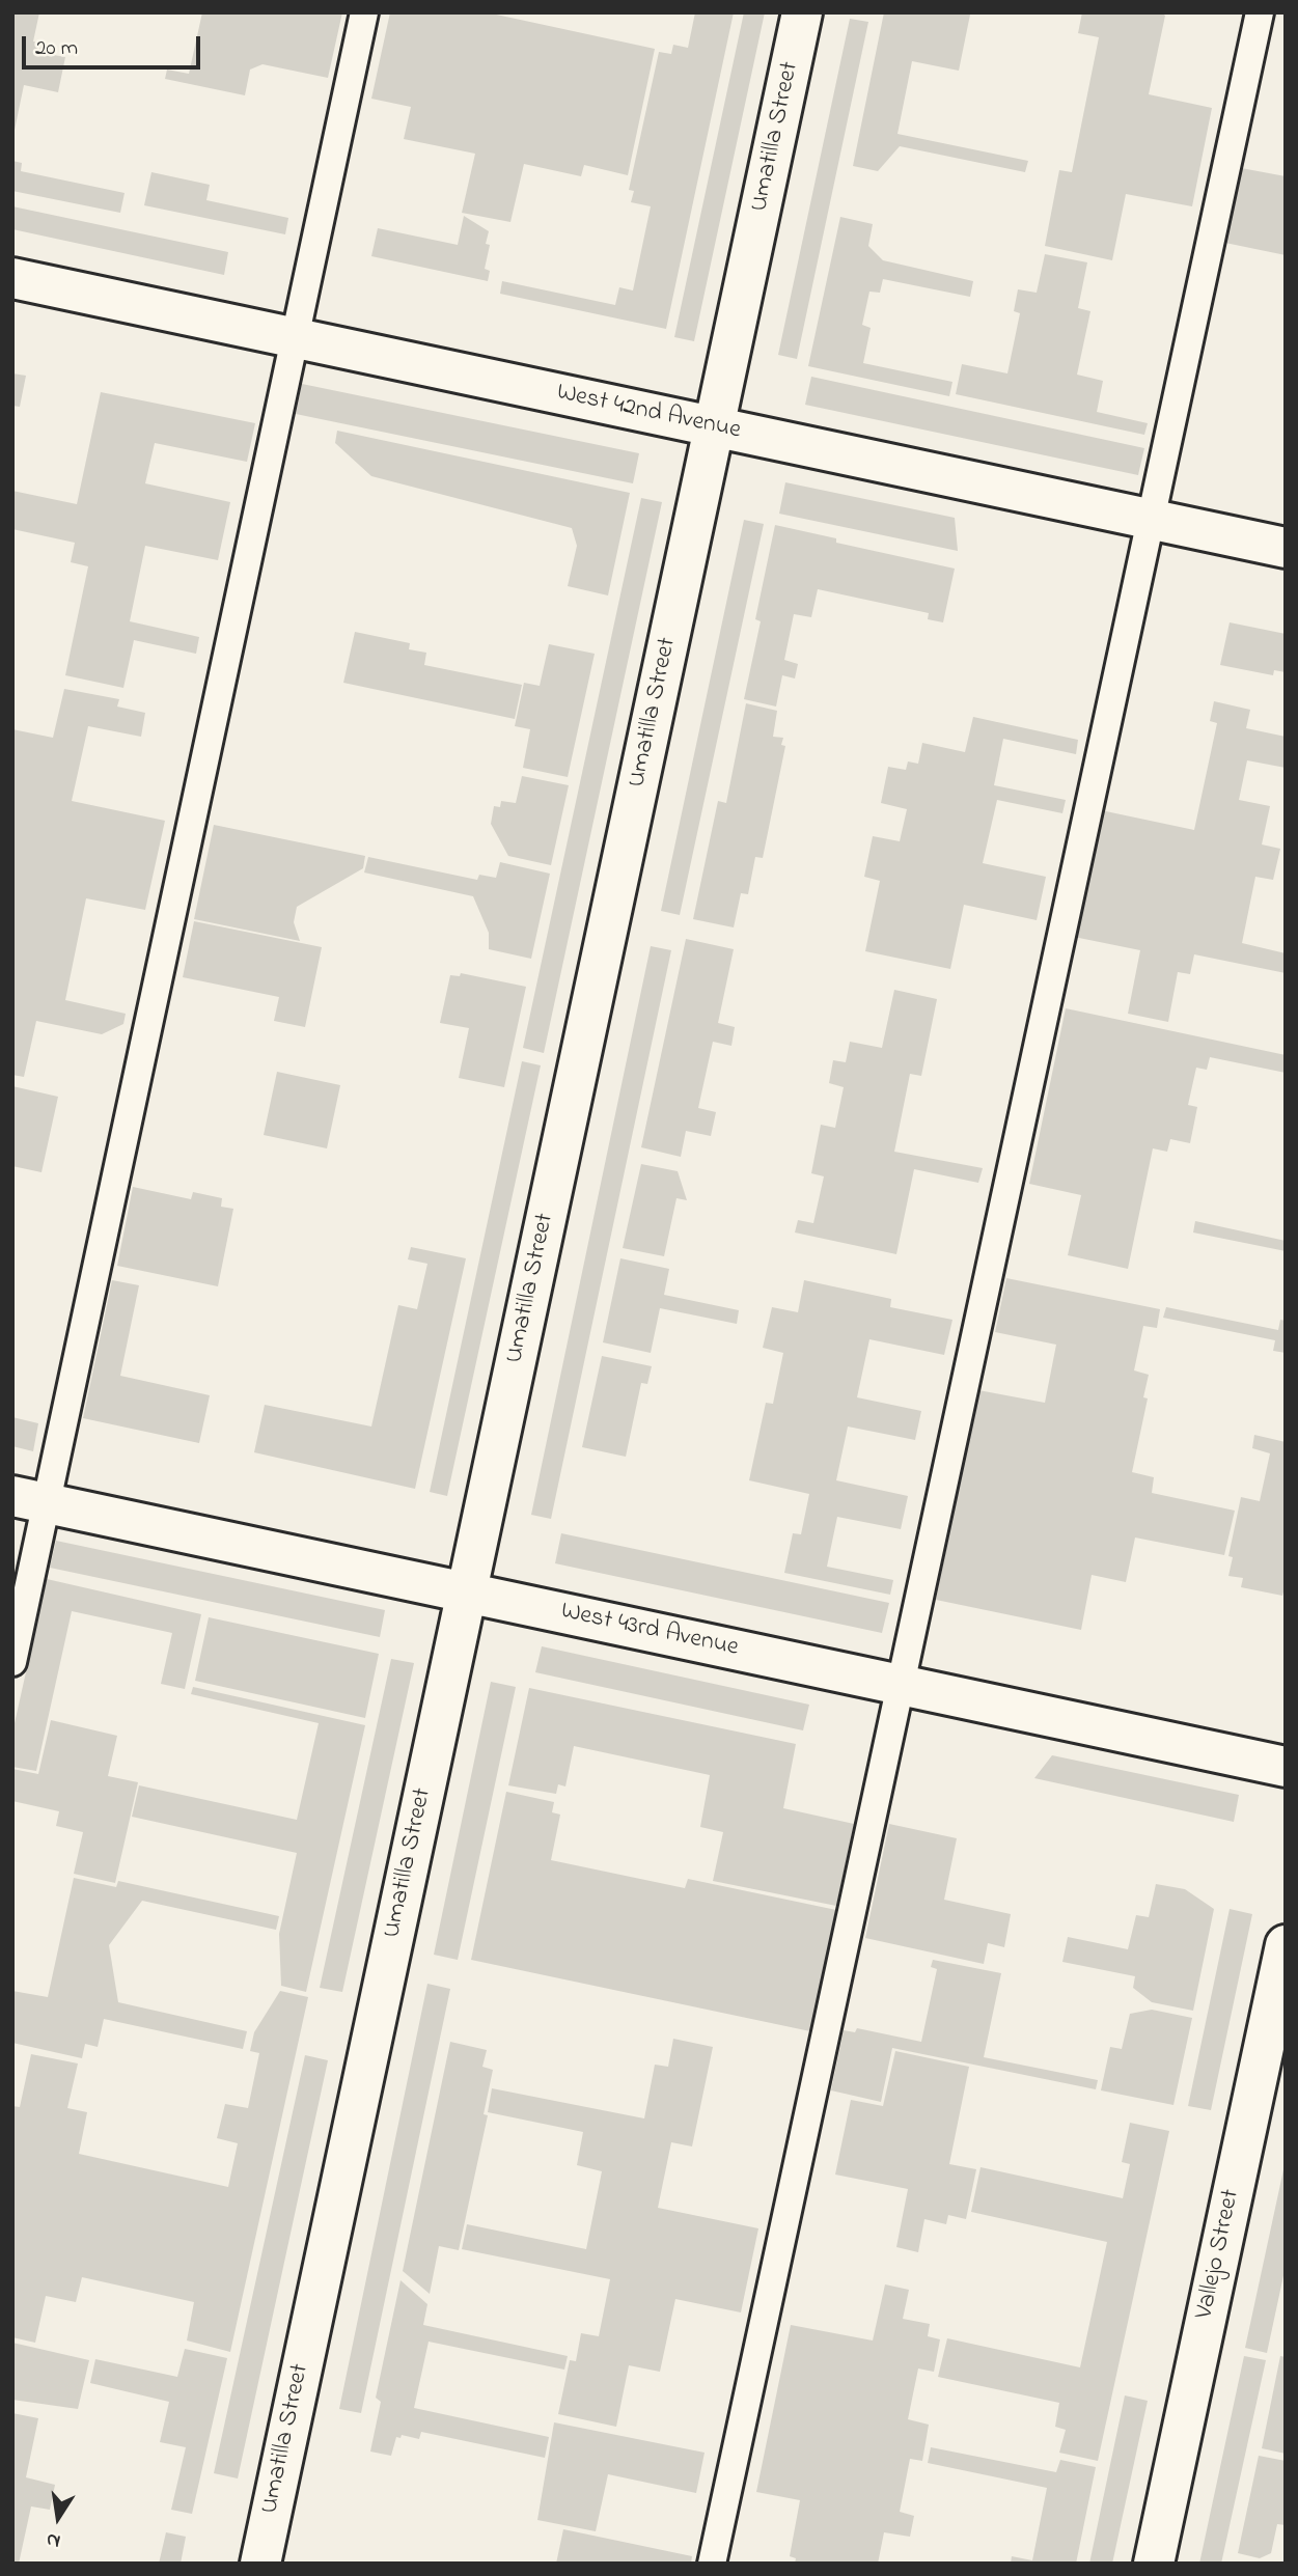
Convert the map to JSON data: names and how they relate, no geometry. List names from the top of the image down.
{
  "streets": {
    "street": [
      "Umatilla Street",
      "West 42nd Avenue",
      "West 43rd Avenue",
      "Vallejo Street"
    ]
  },
  "crossings": [
    ["Umatilla Street", "West 42nd Avenue"],
    ["Umatilla Street", "West 43rd Avenue"]
  ],
  "scale_bar": "20 m",
  "north": "bottom"
}
